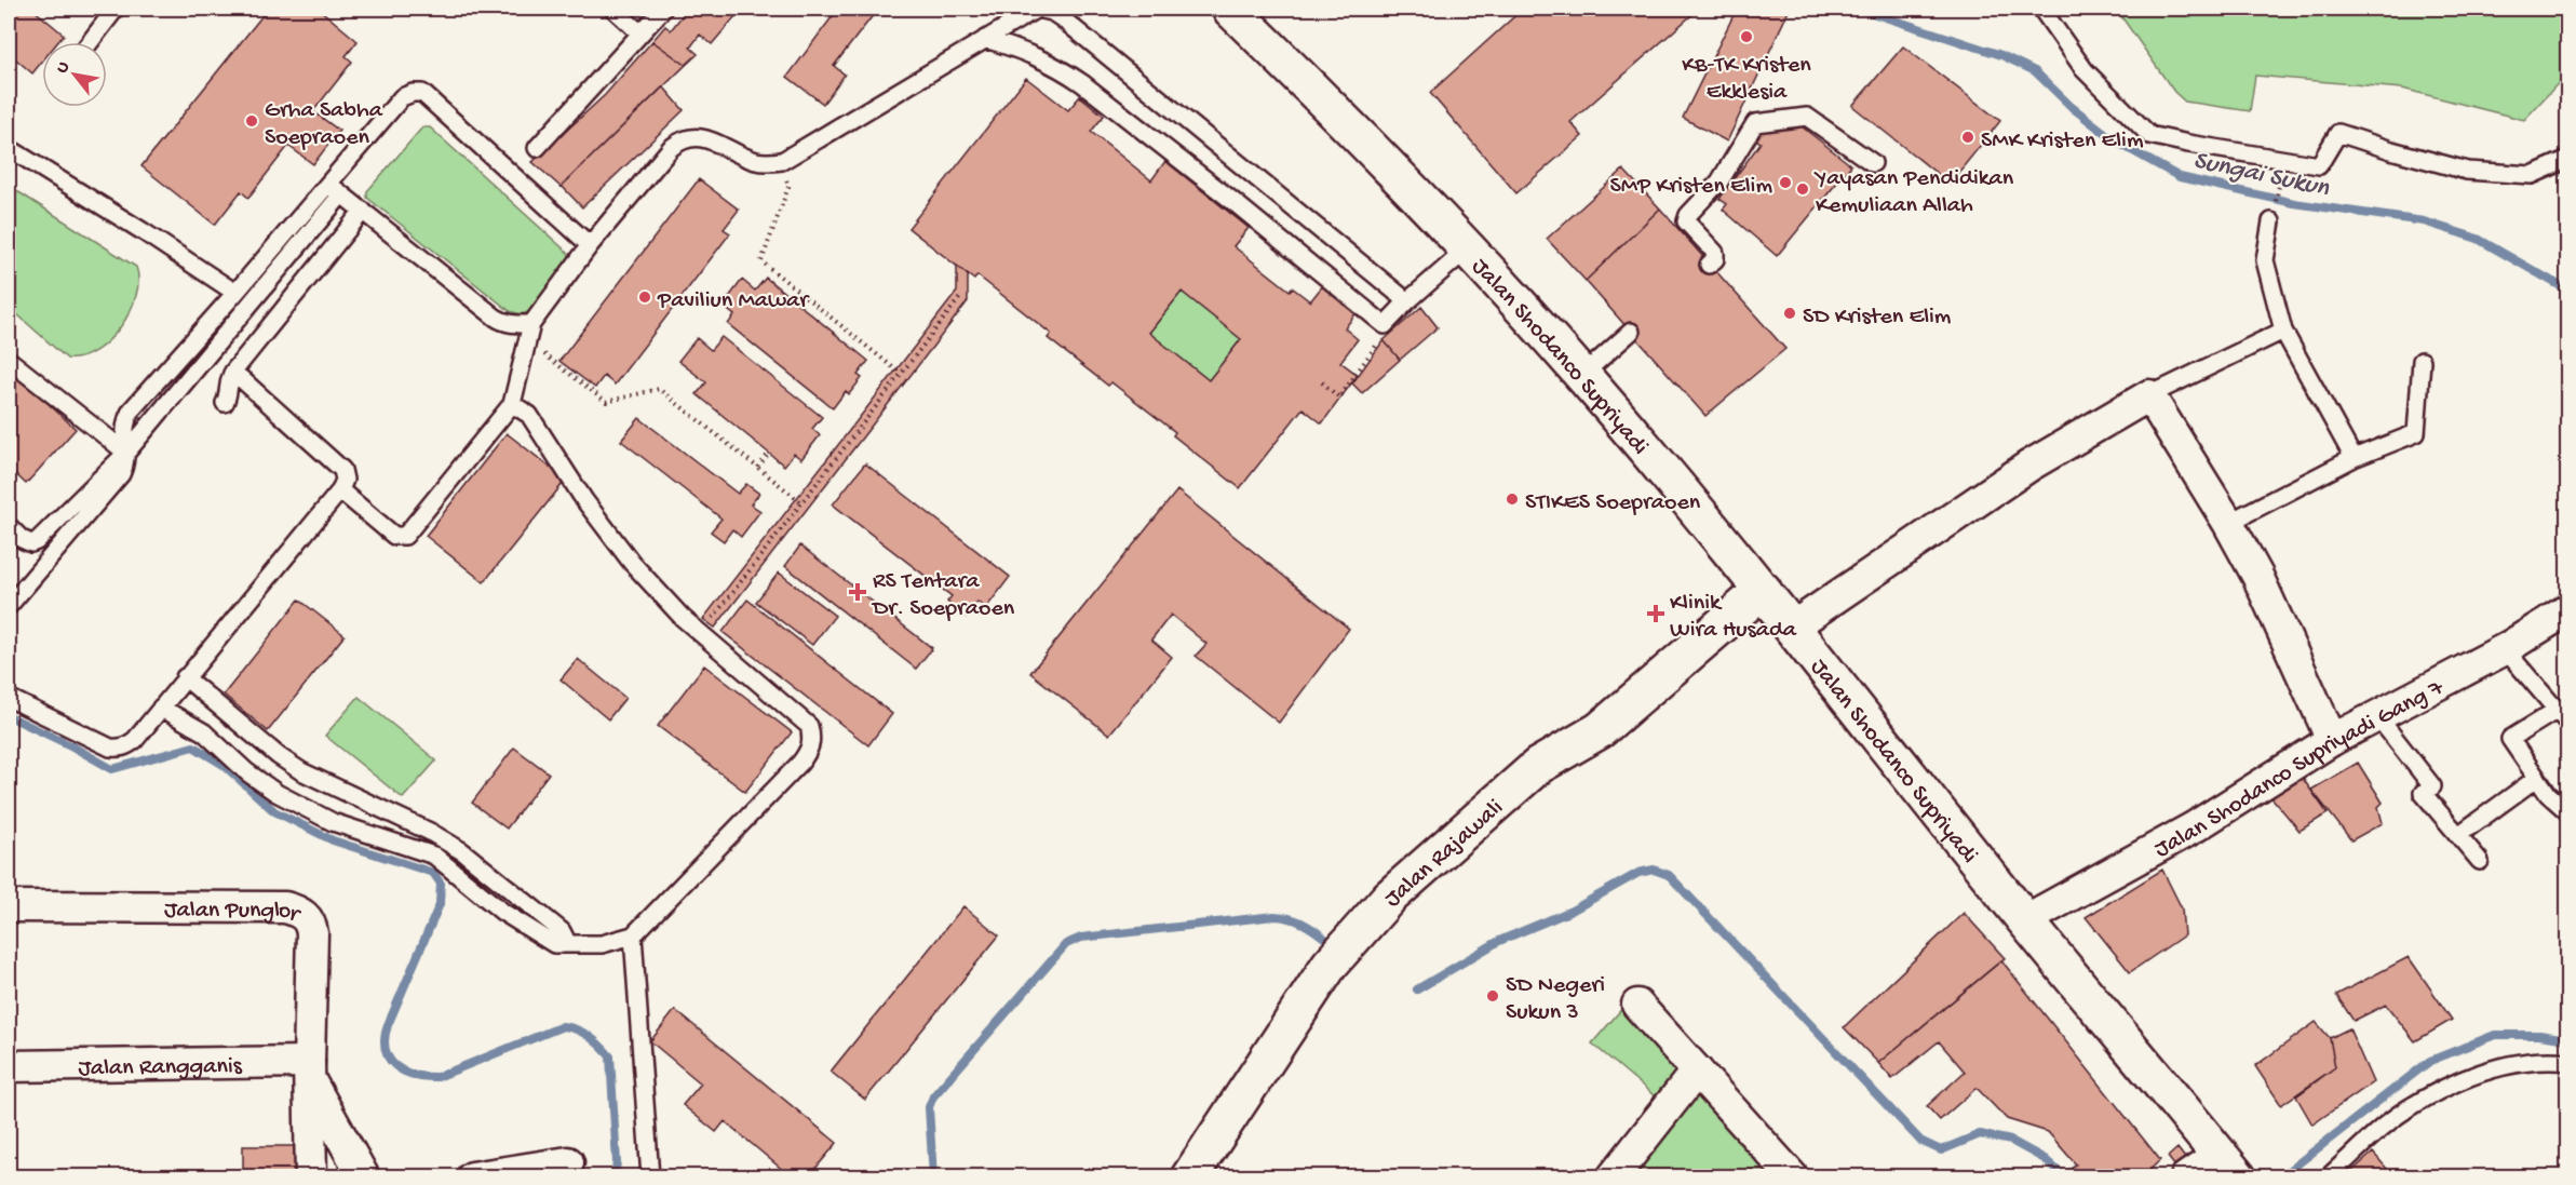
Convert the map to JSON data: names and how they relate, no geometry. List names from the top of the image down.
{
  "streets": {
    "main road": ["Jalan Shodanco Supriyadi", "Jalan Rajawali"],
    "street": ["Jalan Shodanco Supriyadi Gang 7", "Jalan Punglor", "Jalan Rangganis"]
  },
  "crossings": [
    ["Jalan Shodanco Supriyadi", "Jalan Shodanco Supriyadi Gang 7"],
    ["Jalan Shodanco Supriyadi", "Jalan Rajawali"],
    ["Jalan Punglor", "Jalan Rangganis"]
  ],
  "water": ["Sungai Sukun"],
  "places": {
    "other": [
      "KB-TK Kristen Ekklesia",
      "Grha Sabha Soepraoen",
      "SMK Kristen Elim",
      "SMP Kristen Elim",
      "Yayasan Pendidikan Kemuliaan Allah",
      "Paviliun Mawar",
      "SD Kristen Elim",
      "STIKES Soepraoen",
      "SD Negeri Sukun 3"
    ],
    "health": ["RS Tentara Dr. Soepraoen", "Klinik Wira Husada"]
  },
  "north": "top left"
}
